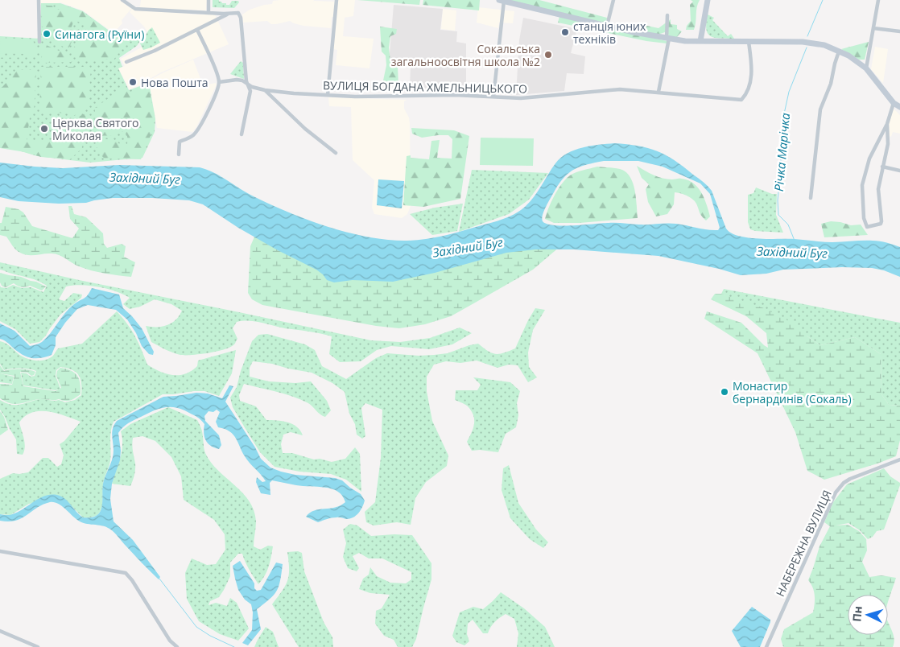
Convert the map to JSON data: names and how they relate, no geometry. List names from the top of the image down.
{
  "streets": {
    "street": ["ВУЛИЦЯ БОГДАНА ХМЕЛЬНИЦЬКОГО", "НАБЕРЕЖНА ВУЛИЦЯ"]
  },
  "water": ["Річка Марічка", "Західний Буг"],
  "places": [
    "станція юних техніків",
    "Синагога (Руїни)",
    "Сокальська загальноосвітня школа №2",
    "Нова Пошта",
    "Церква Святого Миколая",
    "Монастир бернардинів (Сокаль)"
  ],
  "north": "left"
}
